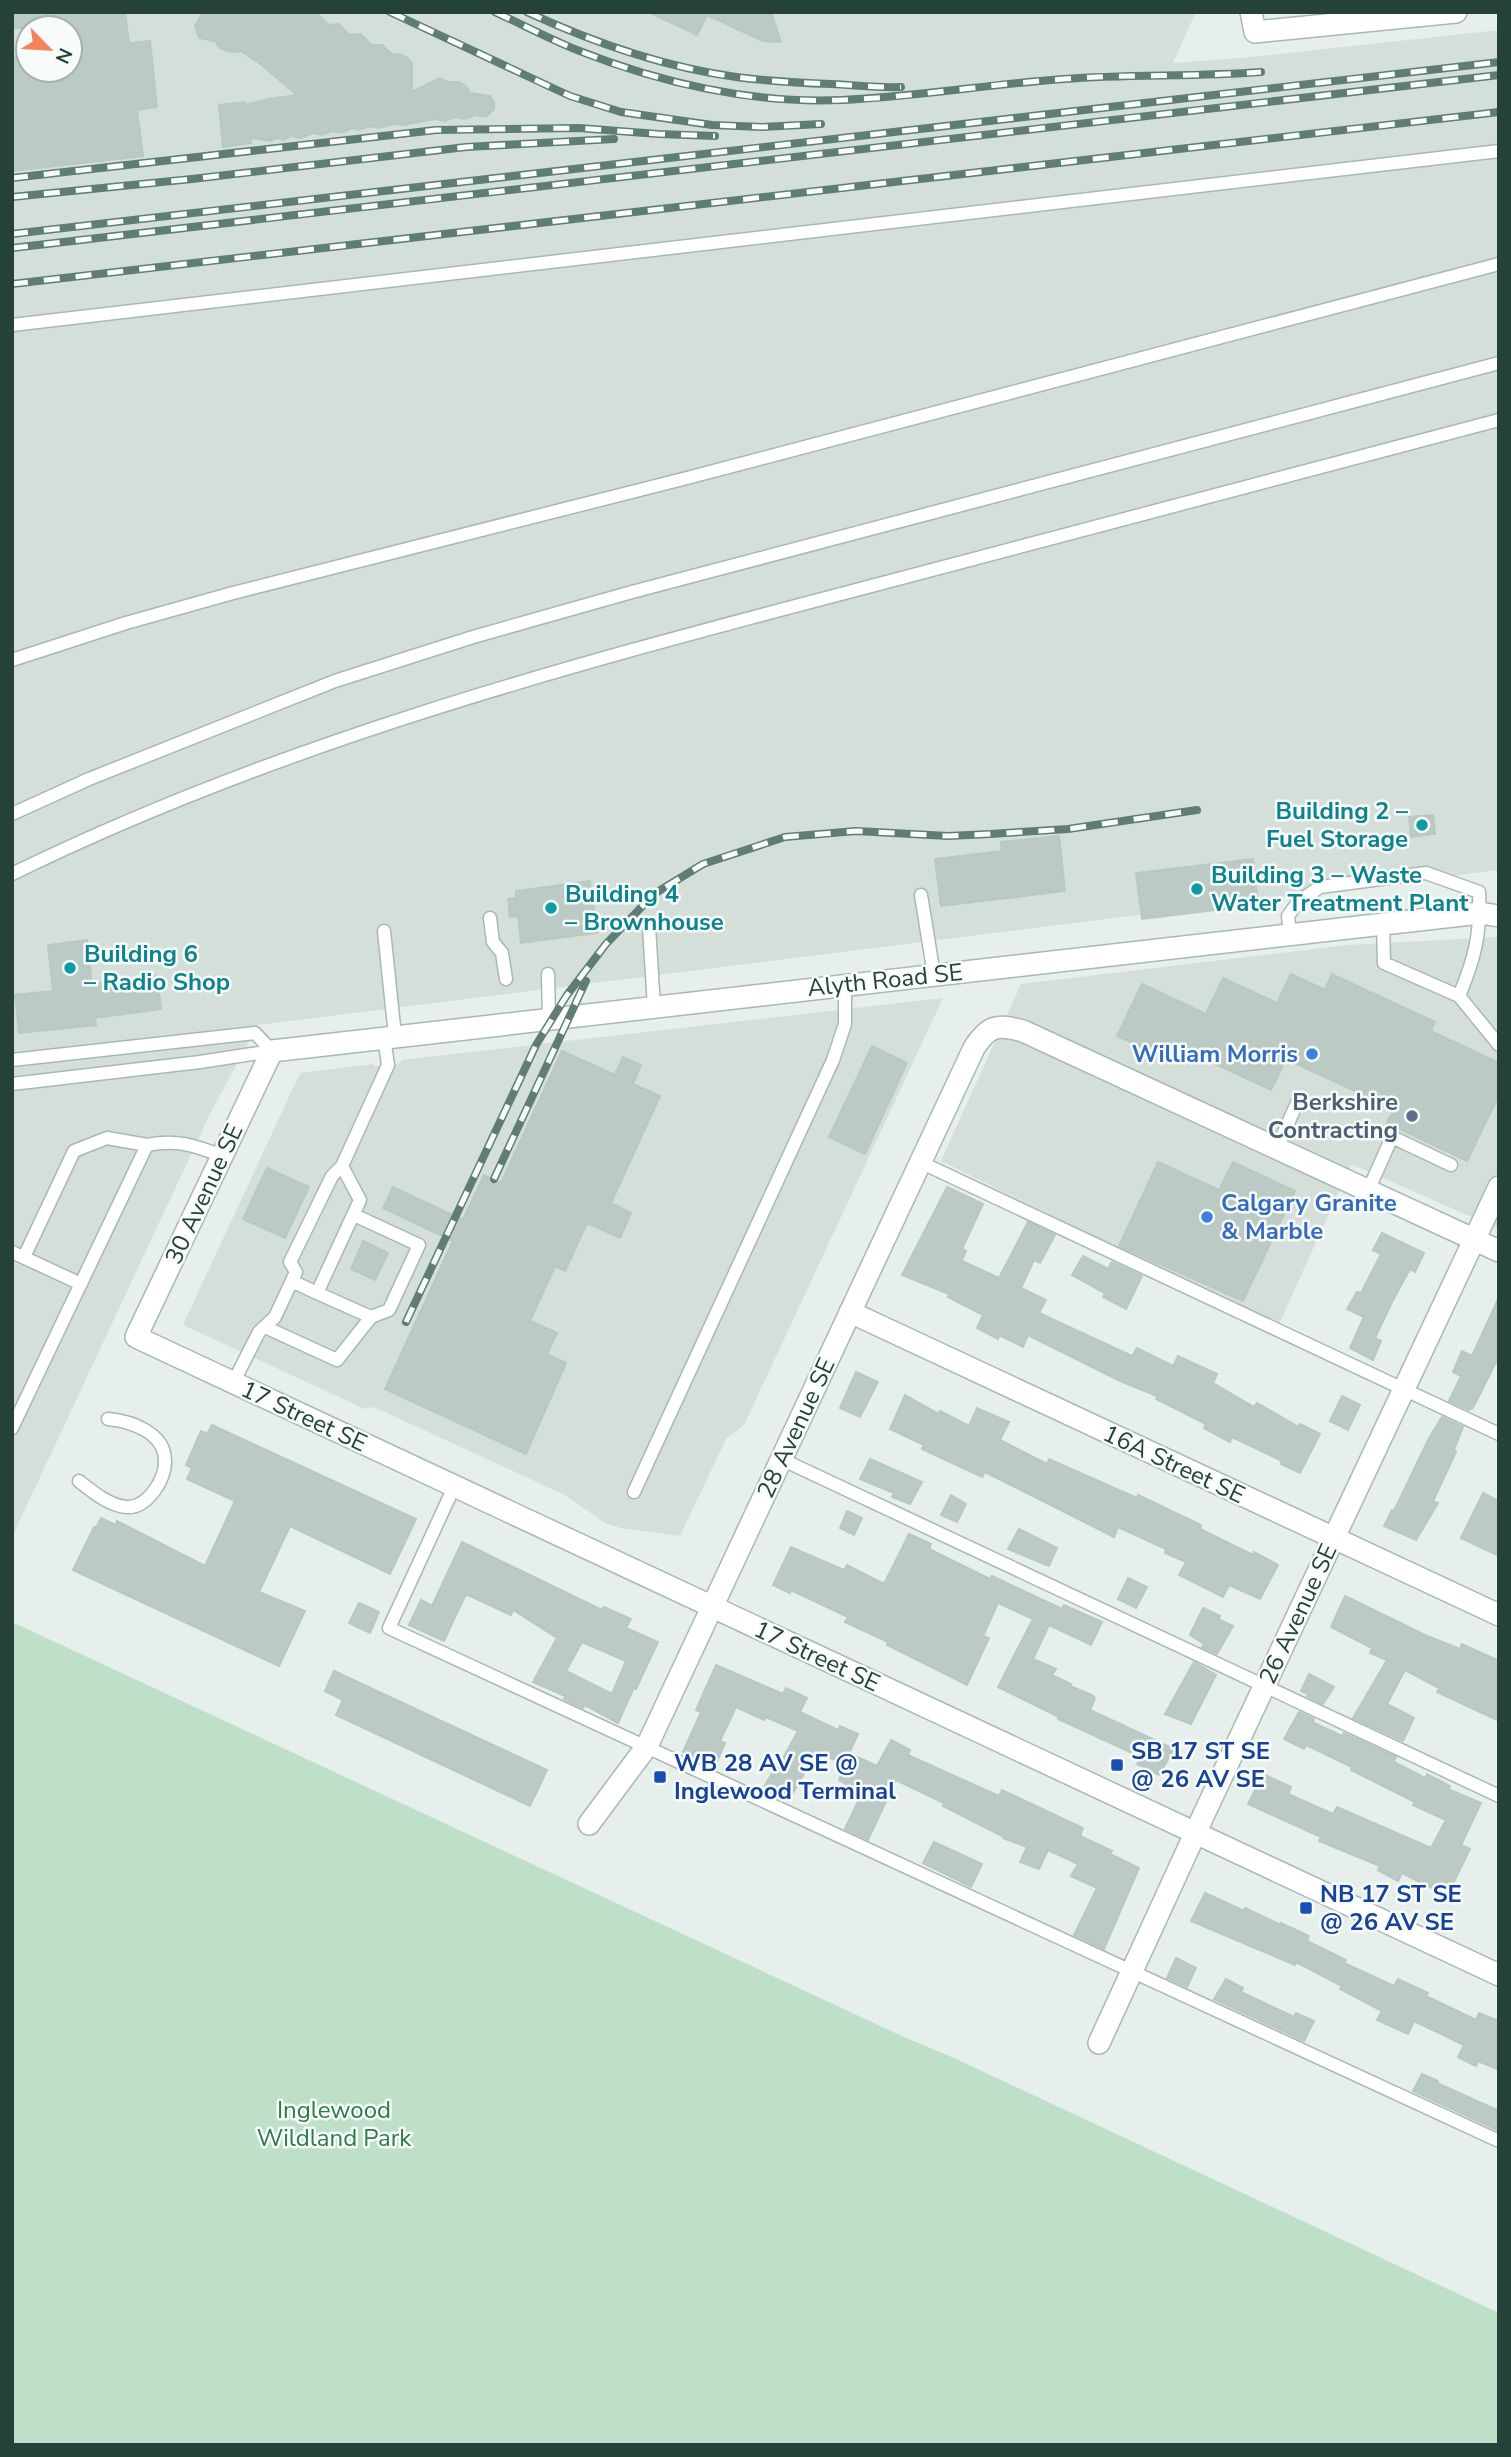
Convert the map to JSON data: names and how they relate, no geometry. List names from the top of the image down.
{
  "streets": {
    "street": [
      "Alyth Road SE",
      "30 Avenue SE",
      "17 Street SE",
      "28 Avenue SE",
      "16A Street SE",
      "26 Avenue SE"
    ]
  },
  "crossings": [
    ["Alyth Road SE", "30 Avenue SE"],
    ["30 Avenue SE", "17 Street SE"],
    ["17 Street SE", "28 Avenue SE"],
    ["17 Street SE", "26 Avenue SE"],
    ["28 Avenue SE", "16A Street SE"],
    ["16A Street SE", "26 Avenue SE"]
  ],
  "parks": ["Inglewood Wildland Park"],
  "places": {
    "other": [
      "Building 2 – Fuel Storage",
      "Building 3 – Waste Water Treatment Plant",
      "Building 4 – Brownhouse",
      "Building 6 – Radio Shop",
      "William Morris",
      "Berkshire Contracting",
      "Calgary Granite & Marble"
    ],
    "transit": ["SB 17 ST SE @ 26 AV SE", "WB 28 AV SE @ Inglewood Terminal", "NB 17 ST SE @ 26 AV SE"]
  },
  "north": "bottom right"
}
